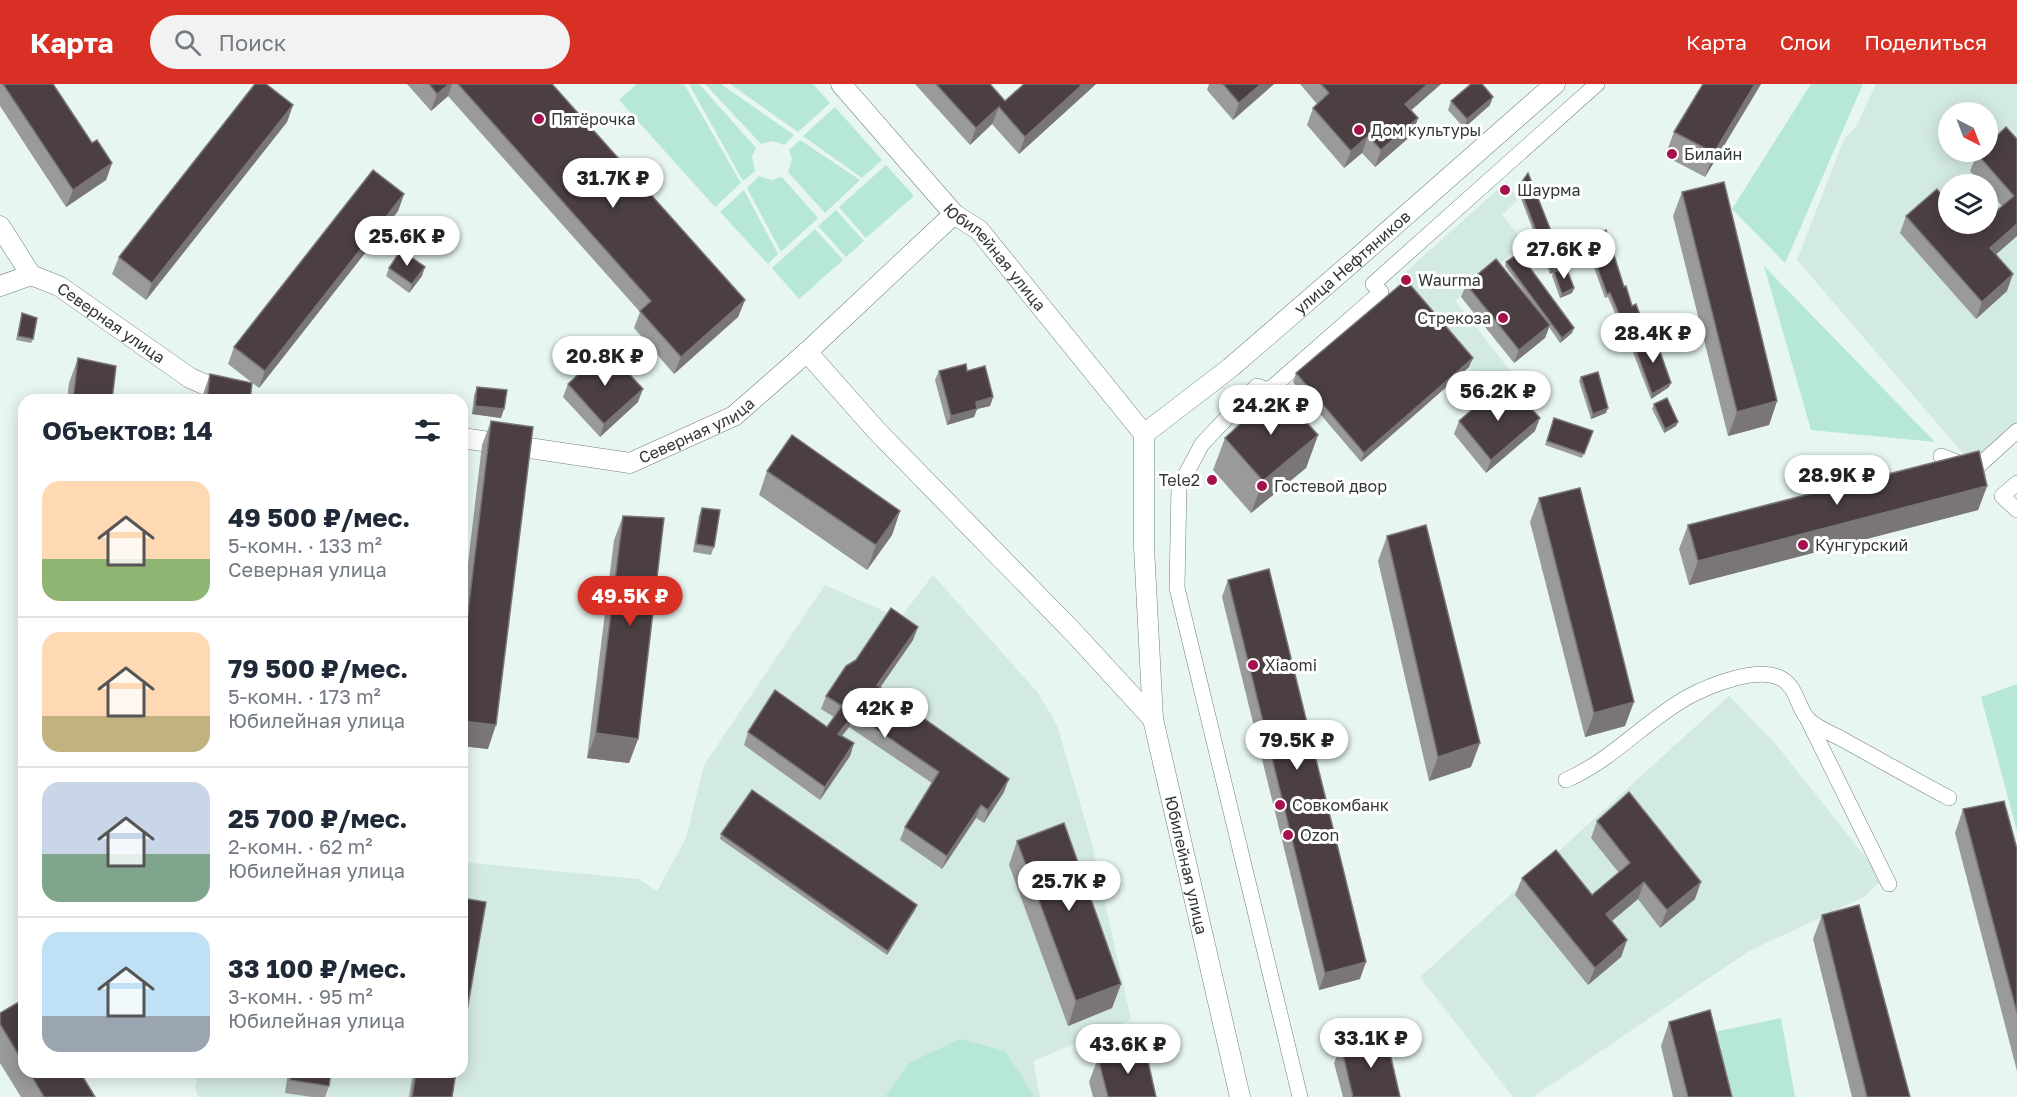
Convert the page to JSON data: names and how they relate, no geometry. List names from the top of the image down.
{
  "streets": {
    "street": ["Юбилейная улица", "улица Нефтяников", "Северная улица"]
  },
  "crossings": [
    ["Юбилейная улица", "улица Нефтяников"],
    ["Юбилейная улица", "Северная улица"]
  ],
  "places": [
    "Пятёрочка",
    "Дом культуры",
    "Билайн",
    "Шаурма",
    "Waurma",
    "Стрекоза",
    "Tele2",
    "Гостевой двор",
    "Кунгурский",
    "Xiaomi",
    "Совкомбанк",
    "Ozon"
  ],
  "north": "bottom right",
  "page": {
    "header": "Карта",
    "search": "Поиск",
    "nav": ["Карта", "Слои", "Поделиться"],
    "price": [
      "31.7K ₽",
      "25.6K ₽",
      "27.6K ₽",
      "28.4K ₽",
      "20.8K ₽",
      "56.2K ₽",
      "24.2K ₽",
      "28.9K ₽",
      "49.5K ₽",
      "42K ₽",
      "79.5K ₽",
      "25.7K ₽",
      "33.1K ₽",
      "43.6K ₽"
    ],
    "heading": "Объектов: 14",
    "list": [
      {
        "name": "49 500 ₽/мес.",
        "note": "5-комн. · 133 m² · Северная улица"
      },
      {
        "name": "79 500 ₽/мес.",
        "note": "5-комн. · 173 m² · Юбилейная улица"
      },
      {
        "name": "25 700 ₽/мес.",
        "note": "2-комн. · 62 m² · Юбилейная улица"
      },
      {
        "name": "33 100 ₽/мес.",
        "note": "3-комн. · 95 m² · Юбилейная улица"
      }
    ]
  }
}
